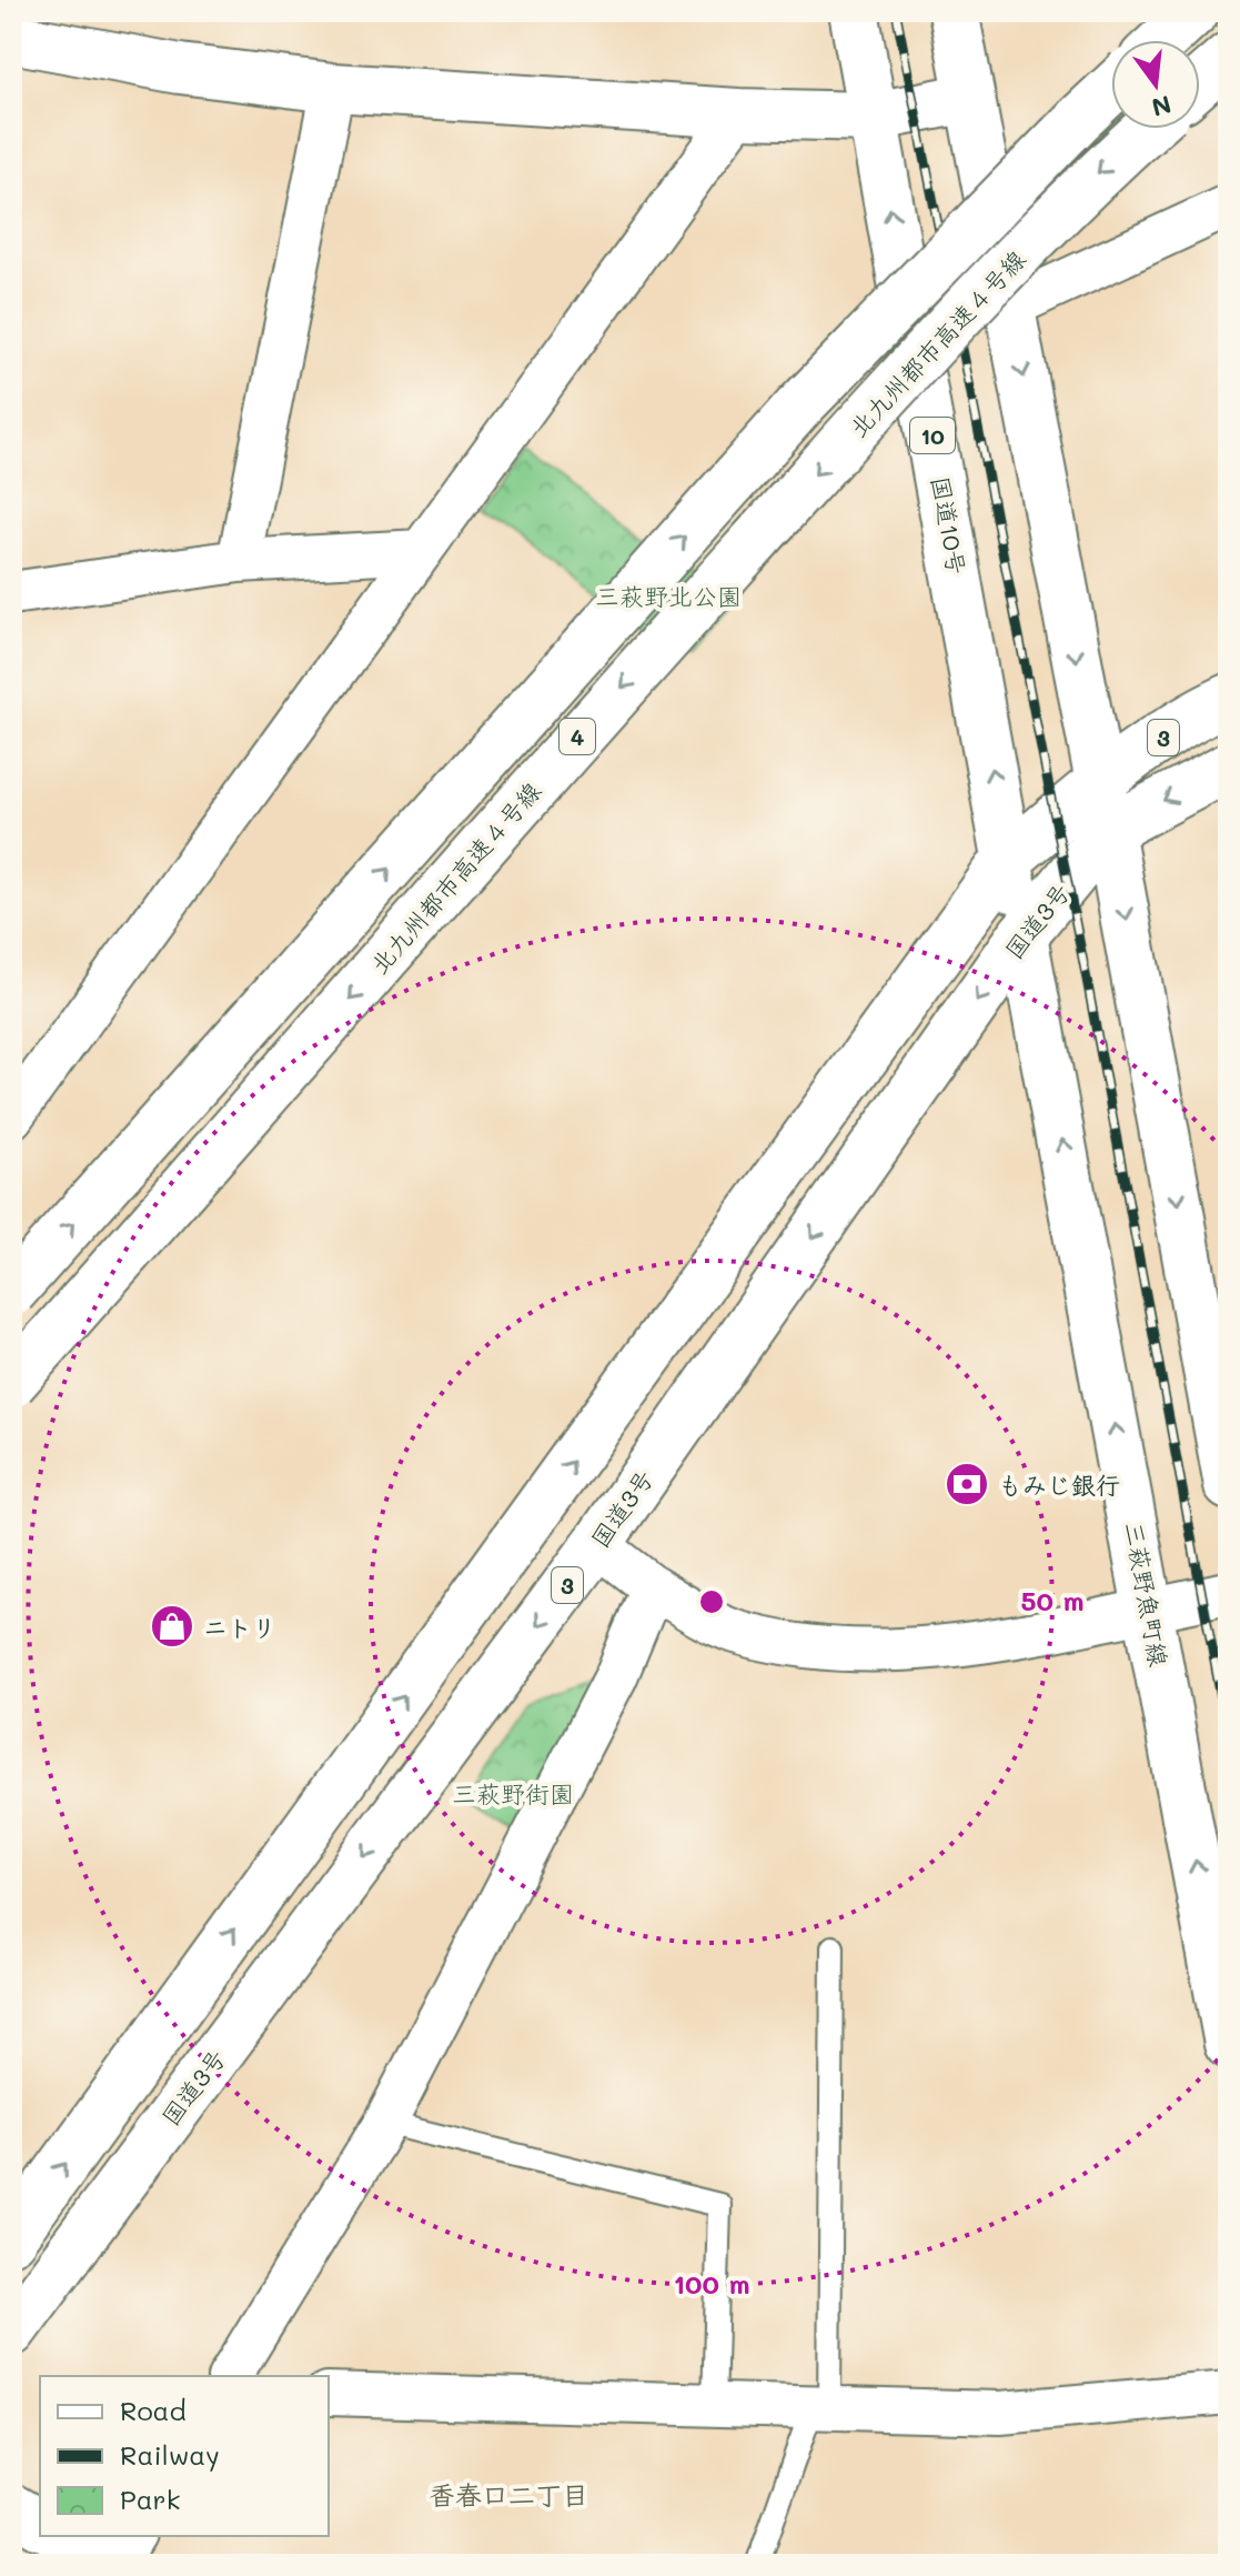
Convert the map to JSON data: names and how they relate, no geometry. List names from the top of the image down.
{
  "streets": {
    "main road": [
      "北九州都市高速４号線",
      "10",
      "国道10号",
      "4",
      "3",
      "国道3号",
      "三萩野魚町線"
    ]
  },
  "crossings": [
    ["国道10号", "3"],
    ["国道10号", "国道3号"],
    ["国道10号", "三萩野魚町線"],
    ["国道3号", "三萩野魚町線"]
  ],
  "districts": ["香春口二丁目"],
  "parks": ["三萩野北公園", "三萩野街園"],
  "places": {
    "bank": ["もみじ銀行"],
    "shop": ["ニトリ"]
  },
  "legend": ["Road", "Railway", "Park"],
  "north": "bottom",
  "rings": ["50 m", "100 m"]
}
